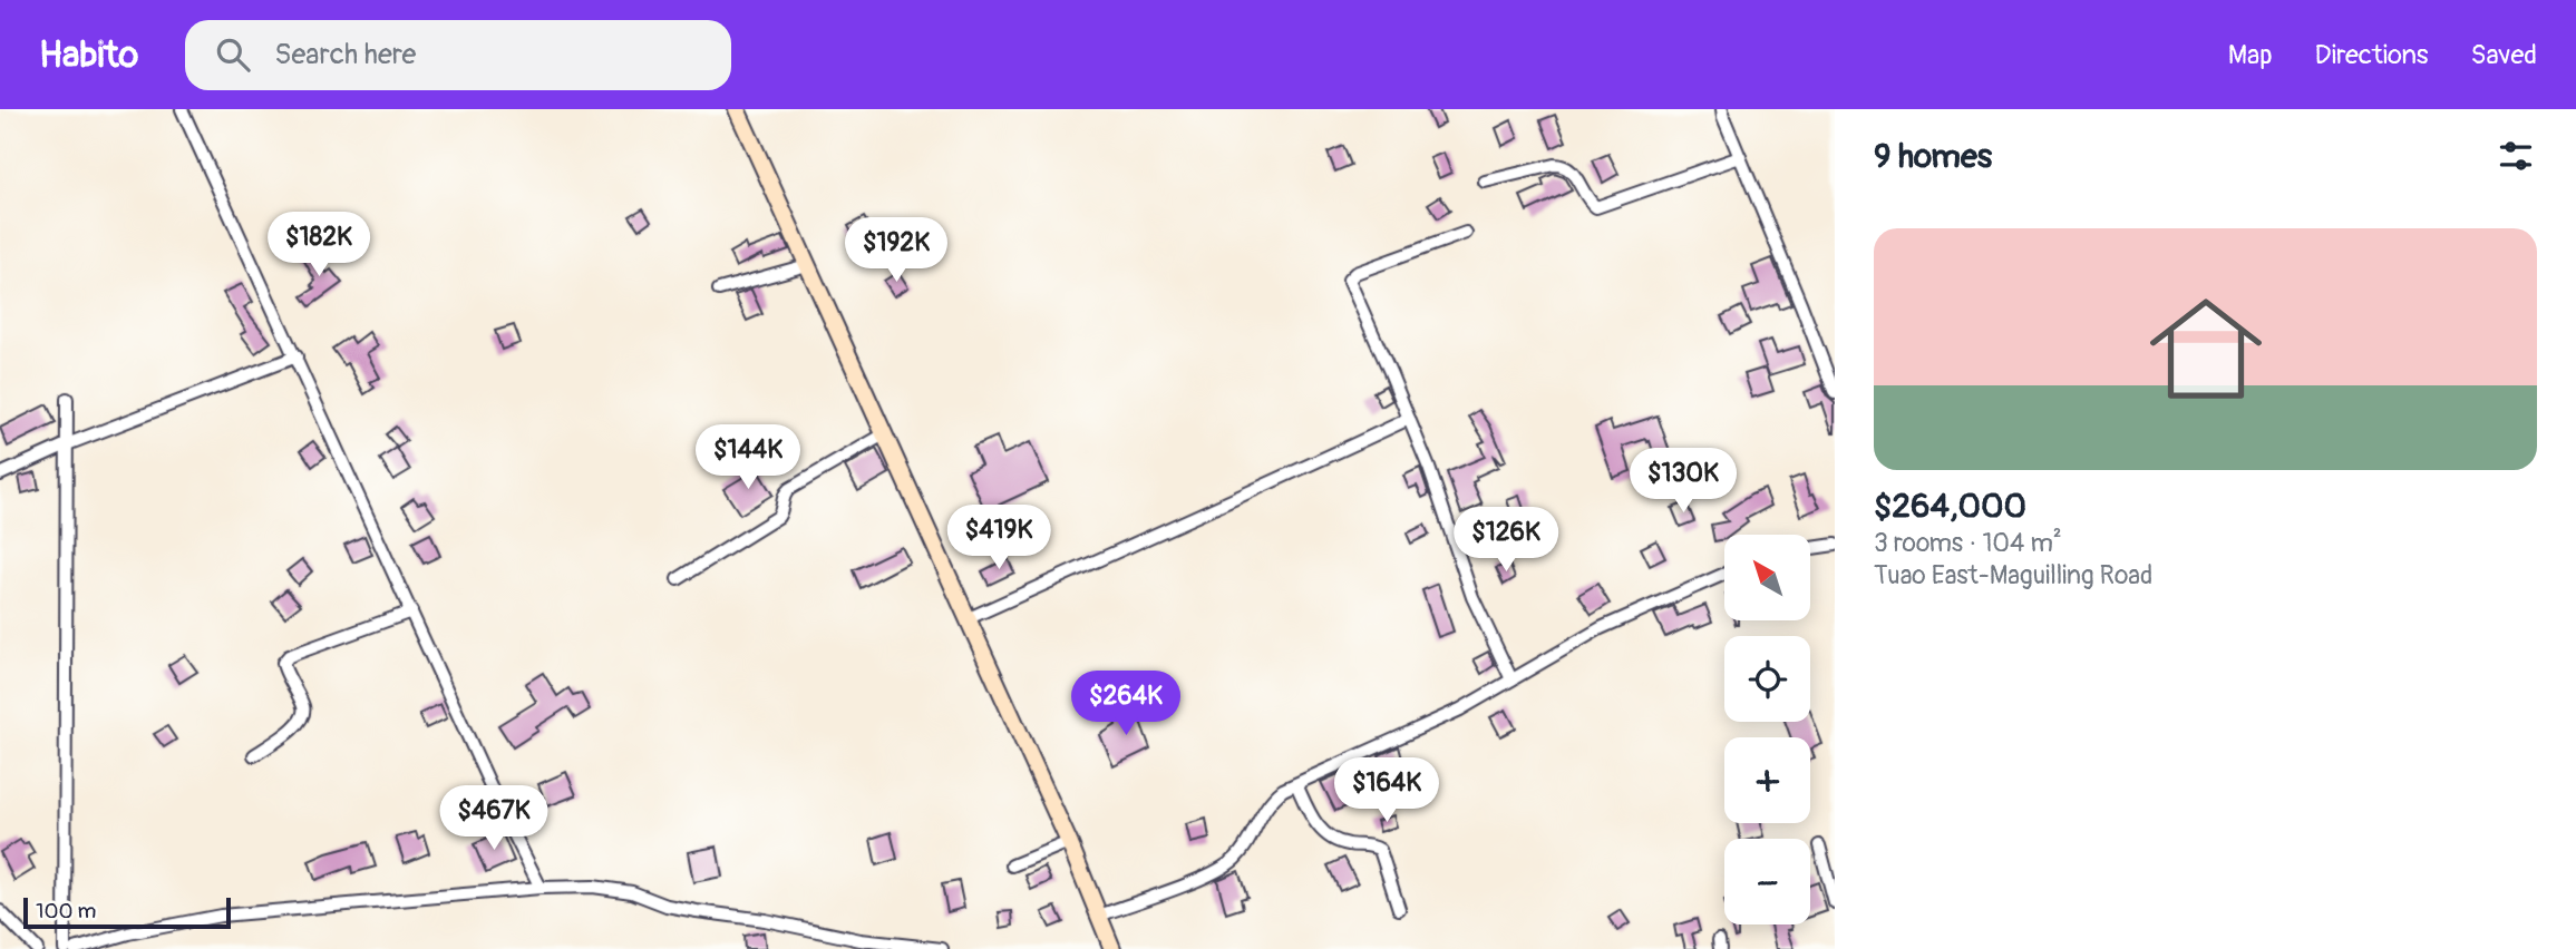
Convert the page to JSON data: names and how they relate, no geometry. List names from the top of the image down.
{
  "scale_bar": "100 m",
  "north": "top left",
  "page": {
    "header": "Habito",
    "search": "Search here",
    "nav": ["Map", "Directions", "Saved"],
    "heading": "9 homes",
    "list": [
      {
        "name": "$264,000",
        "note": "3 rooms · 104 m² · Tuao East-Maguilling Road"
      }
    ],
    "price": [
      "$182K",
      "$192K",
      "$144K",
      "$130K",
      "$419K",
      "$126K",
      "$264K",
      "$164K",
      "$467K"
    ],
    "map_buttons": ["+", "−"],
    "scale": "100 m"
  }
}
